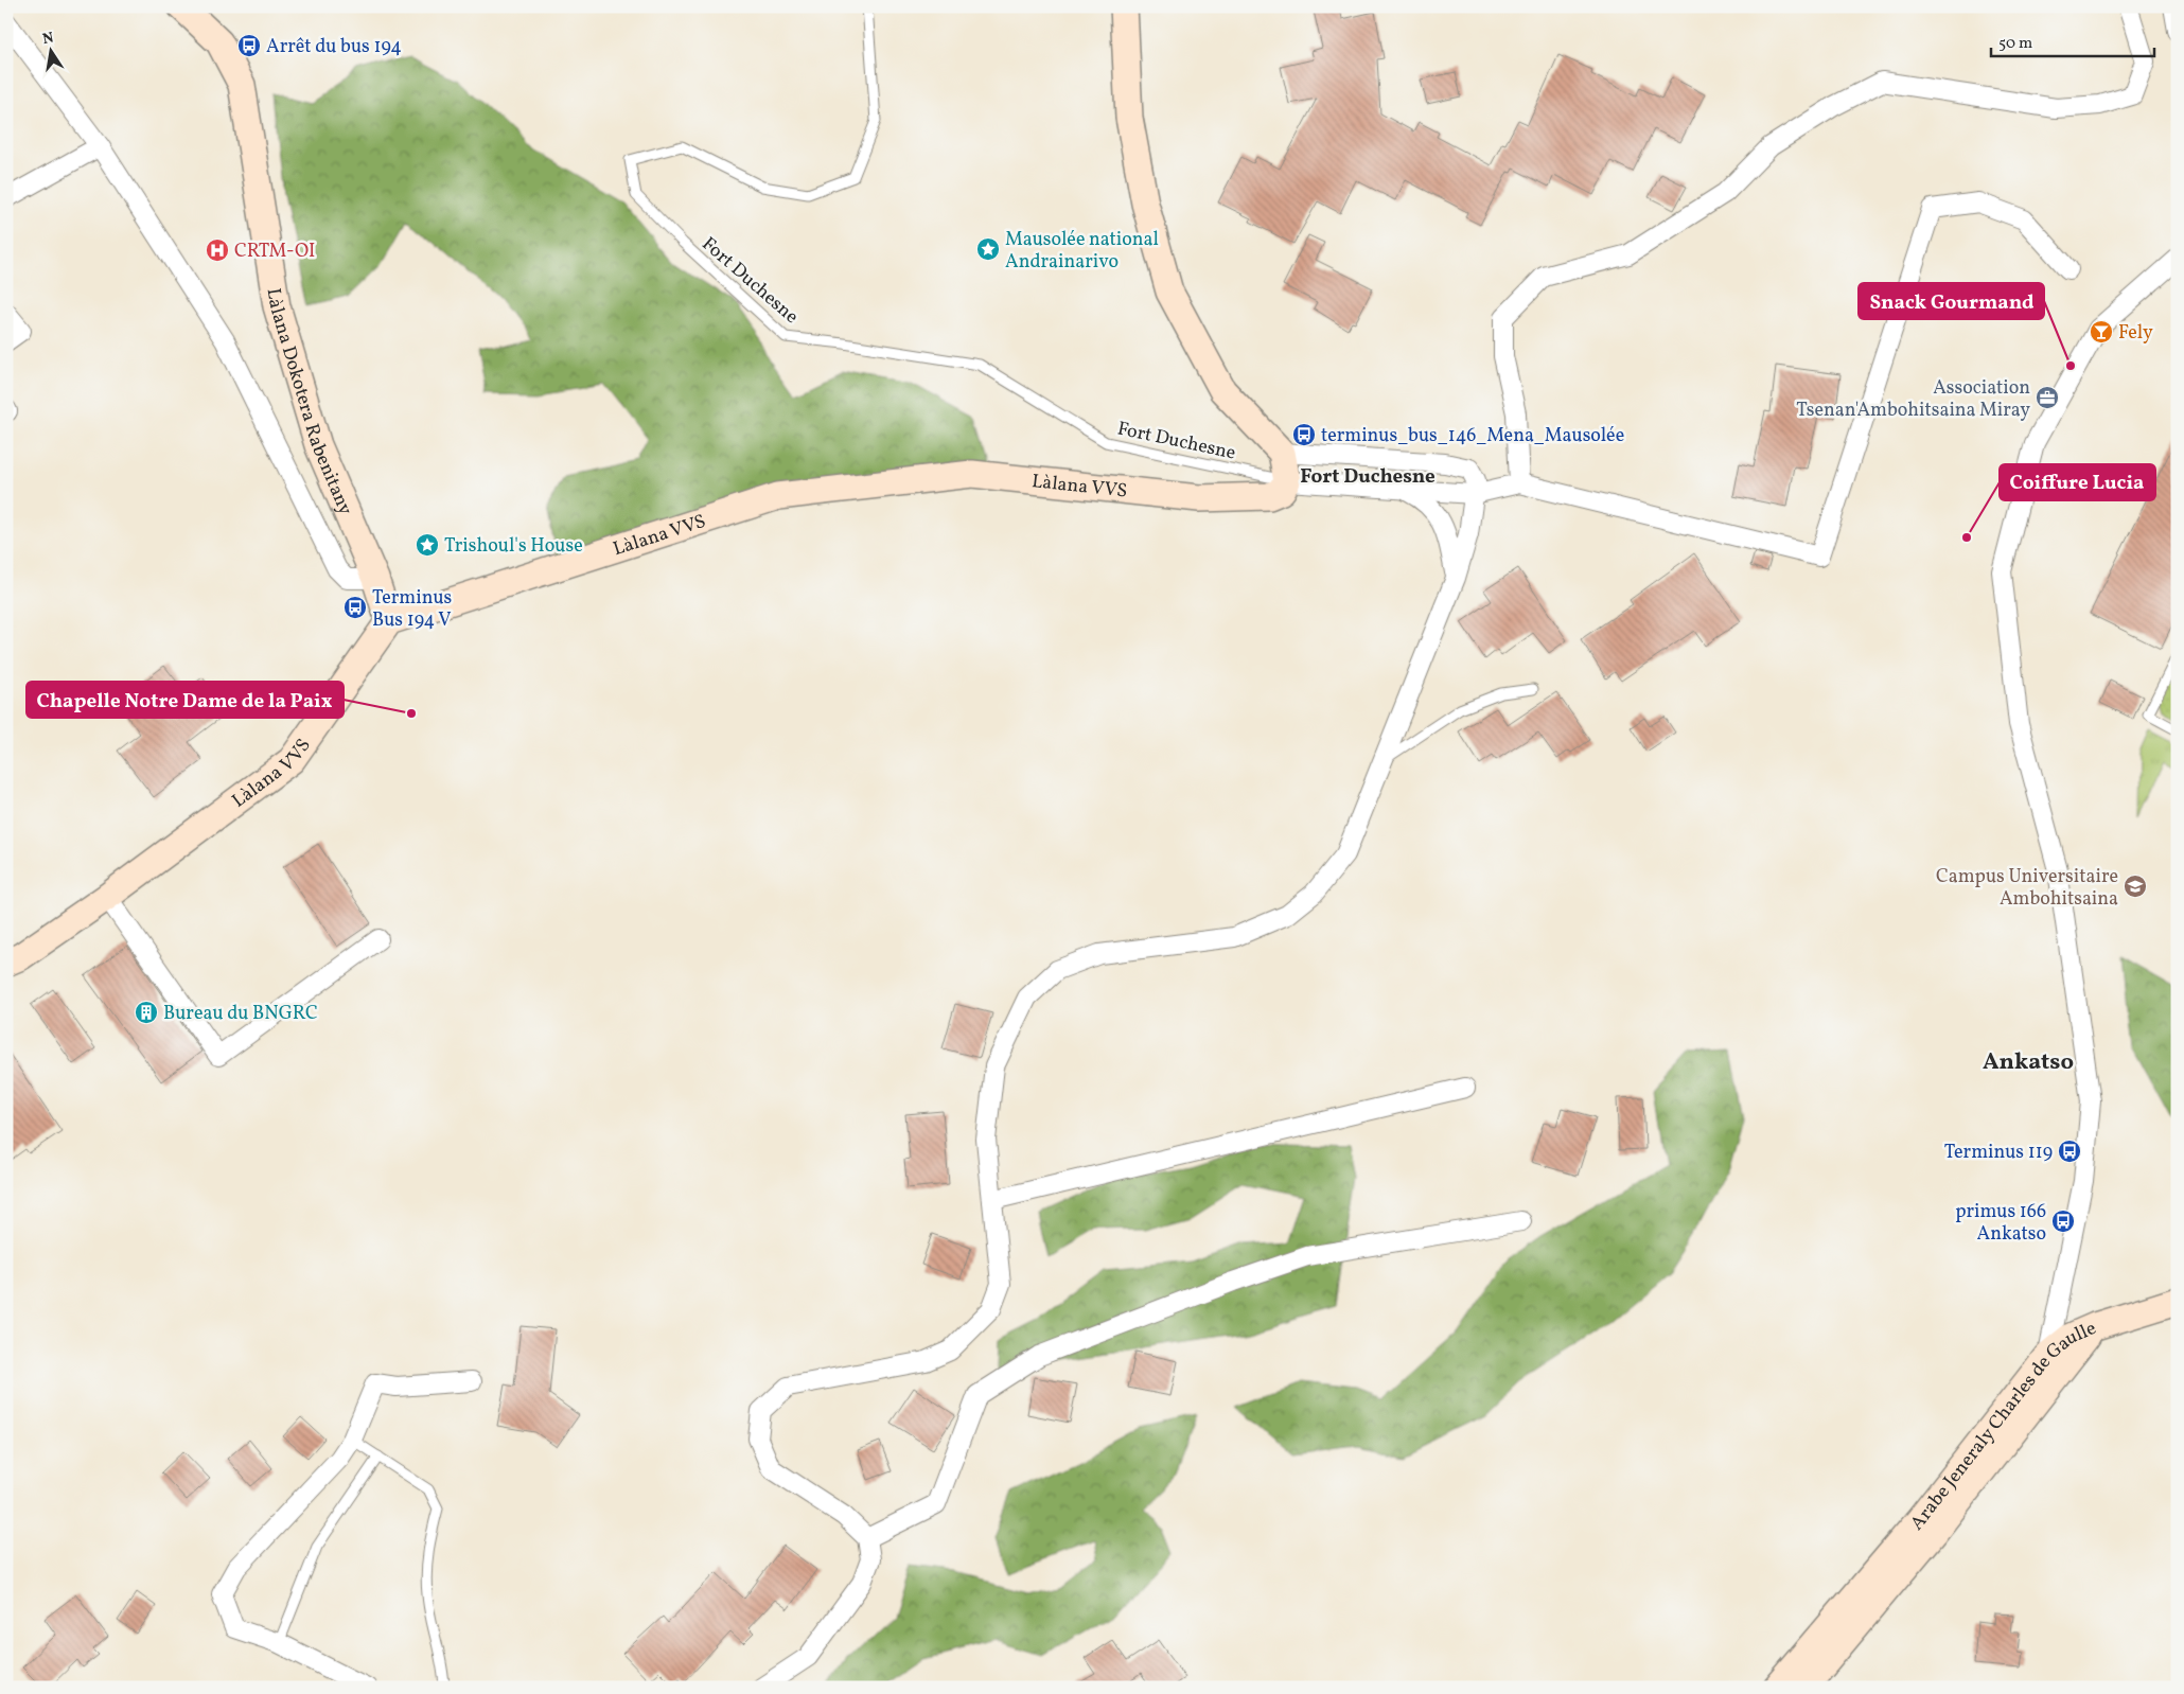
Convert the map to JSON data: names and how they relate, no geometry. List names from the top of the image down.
{
  "streets": {
    "main road": ["Làlana Dokotera Rabenitany", "Làlana VVS", "Arabe Jeneraly Charles de Gaulle"],
    "lane": ["Fort Duchesne"]
  },
  "crossings": [
    ["Fort Duchesne", "Làlana VVS"],
    ["Làlana Dokotera Rabenitany", "Làlana VVS"]
  ],
  "districts": ["Fort Duchesne", "Ankatso"],
  "places": {
    "bus stop": [
      "Arrêt du bus 194",
      "terminus_bus_146_Mena_Mausolée",
      "Terminus Bus 194 V",
      "Terminus 119",
      "primus 166 Ankatso"
    ],
    "place": ["Mausolée national Andrainarivo", "Trishoul's House"],
    "hospital": ["CRTM-OI"],
    "bar": ["Fely"],
    "other": ["Snack Gourmand", "Coiffure Lucia", "Chapelle Notre Dame de la Paix"],
    "office": ["Association Tsenan'Ambohitsaina Miray"],
    "school or university": ["Campus Universitaire Ambohitsaina"],
    "building": ["Bureau du BNGRC"]
  },
  "scale_bar": "50 m",
  "north": "top"
}
